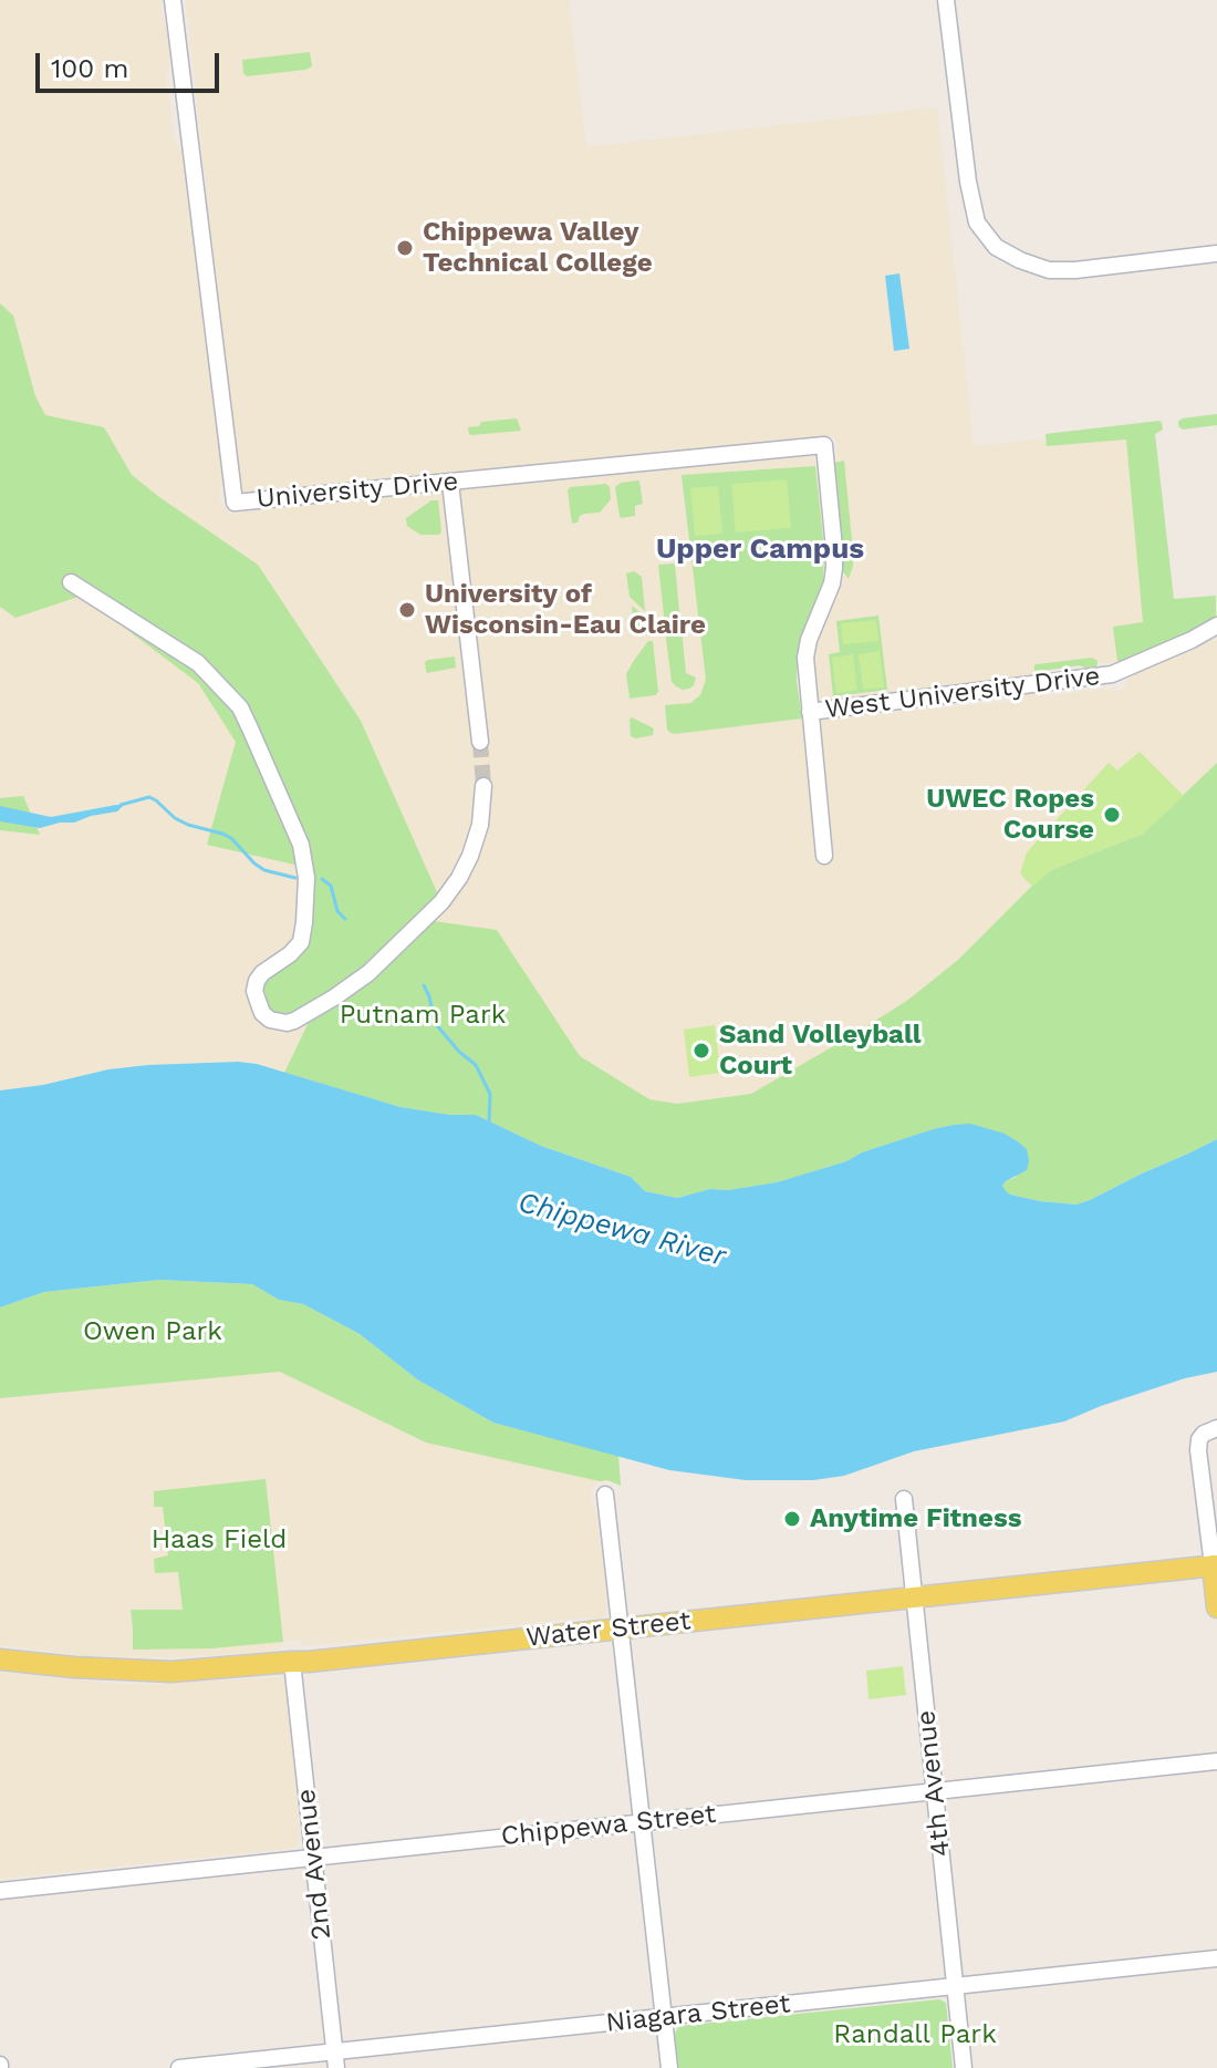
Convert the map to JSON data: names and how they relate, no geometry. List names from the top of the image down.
{
  "streets": {
    "main road": ["Water Street"],
    "street": [
      "University Drive",
      "West University Drive",
      "4th Avenue",
      "Chippewa Street",
      "2nd Avenue",
      "Niagara Street"
    ]
  },
  "crossings": [
    ["University Drive", "West University Drive"],
    ["Water Street", "4th Avenue"],
    ["Water Street", "2nd Avenue"],
    ["4th Avenue", "Chippewa Street"],
    ["4th Avenue", "Niagara Street"],
    ["Chippewa Street", "2nd Avenue"],
    ["2nd Avenue", "Niagara Street"]
  ],
  "districts": ["Upper Campus"],
  "water": ["Chippewa River"],
  "parks": [
    "Putnam Park",
    "Owen Park",
    "Haas Field",
    "Randall Park"
  ],
  "places": [
    "Chippewa Valley Technical College",
    "University of Wisconsin-Eau Claire",
    "UWEC Ropes Course",
    "Sand Volleyball Court",
    "Anytime Fitness"
  ],
  "scale_bar": "100 m"
}
